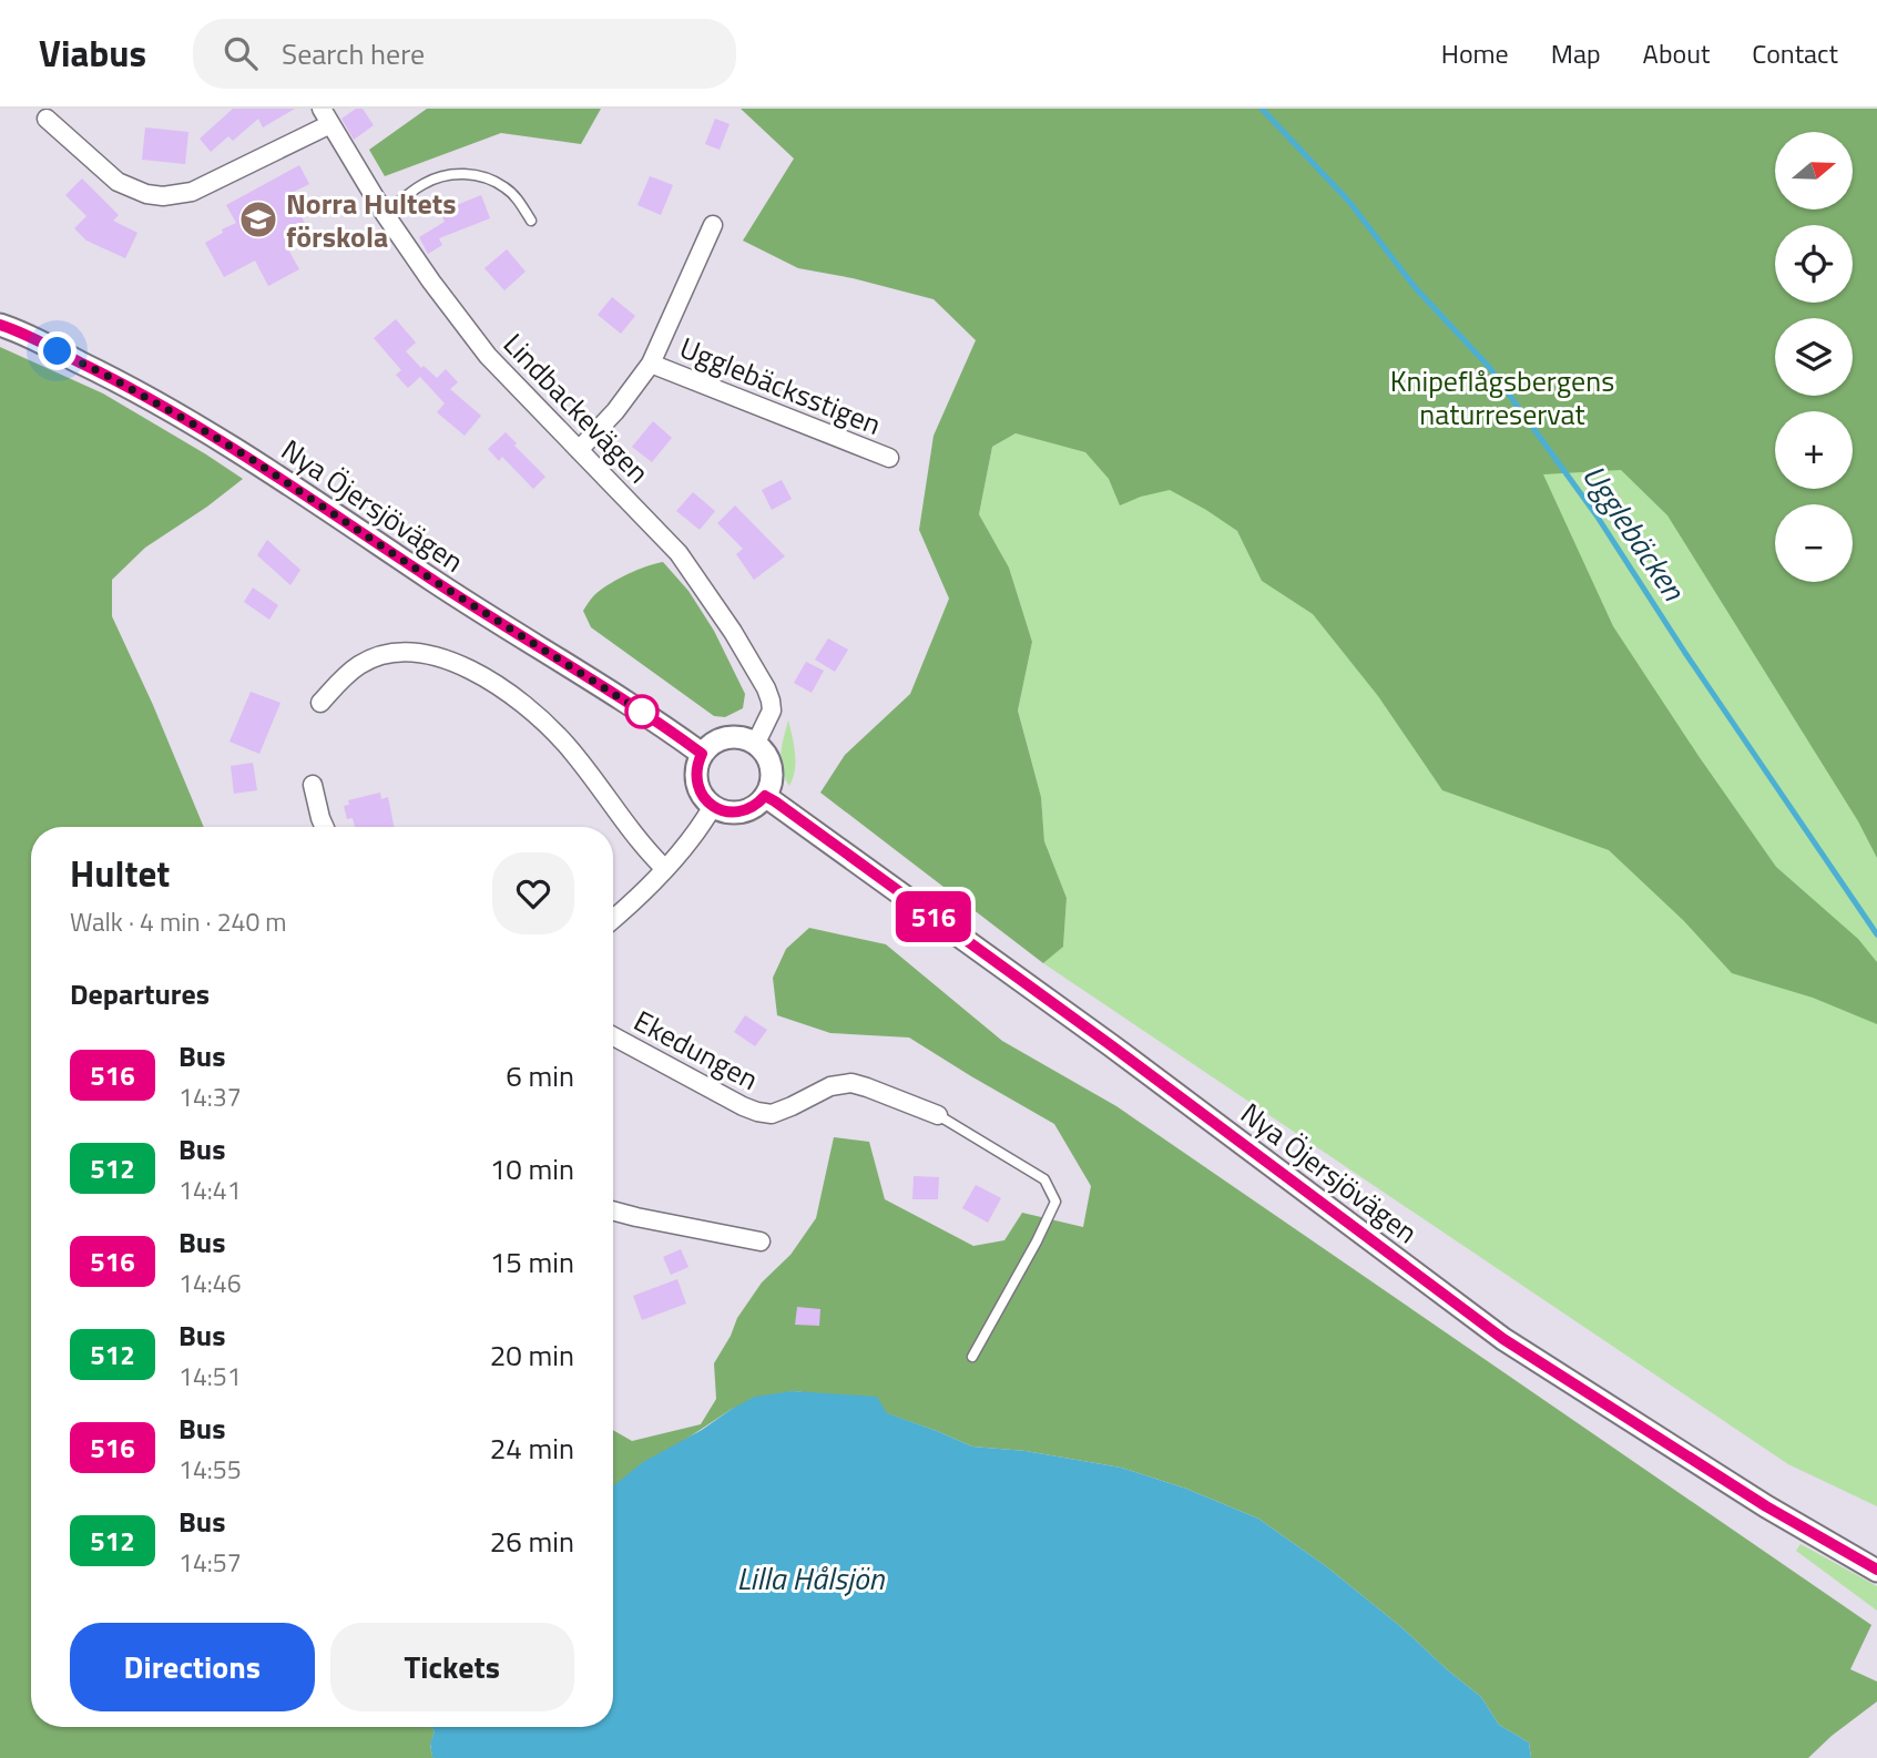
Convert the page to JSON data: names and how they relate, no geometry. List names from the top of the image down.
{
  "streets": {
    "street": [
      "Ugglebäcksstigen",
      "Lindbackevägen",
      "Nya Öjersjövägen",
      "Ekedungen"
    ]
  },
  "crossings": [
    ["Lindbackevägen", "Nya Öjersjövägen"]
  ],
  "water": ["Ugglebäcken", "Lilla Hålsjön"],
  "parks": ["Knipeflågsbergens naturreservat"],
  "places": {
    "school or university": ["Norra Hultets förskola"]
  },
  "lines": ["bus line 516"],
  "north": "right",
  "page": {
    "header": "Viabus",
    "search": "Search here",
    "nav": [
      "Home",
      "Map",
      "About",
      "Contact"
    ],
    "on_map": "516",
    "map_buttons": ["+", "−"],
    "heading": [
      ["Hultet", "Walk · 4 min · 240 m"],
      "Departures"
    ],
    "list": [
      {
        "mark": "516",
        "name": "Bus",
        "note": "14:37",
        "value": "6 min"
      },
      {
        "mark": "512",
        "name": "Bus",
        "note": "14:41",
        "value": "10 min"
      },
      {
        "mark": "516",
        "name": "Bus",
        "note": "14:46",
        "value": "15 min"
      },
      {
        "mark": "512",
        "name": "Bus",
        "note": "14:51",
        "value": "20 min"
      },
      {
        "mark": "516",
        "name": "Bus",
        "note": "14:55",
        "value": "24 min"
      },
      {
        "mark": "512",
        "name": "Bus",
        "note": "14:57",
        "value": "26 min"
      }
    ],
    "buttons": ["Directions", "Tickets"]
  }
}
